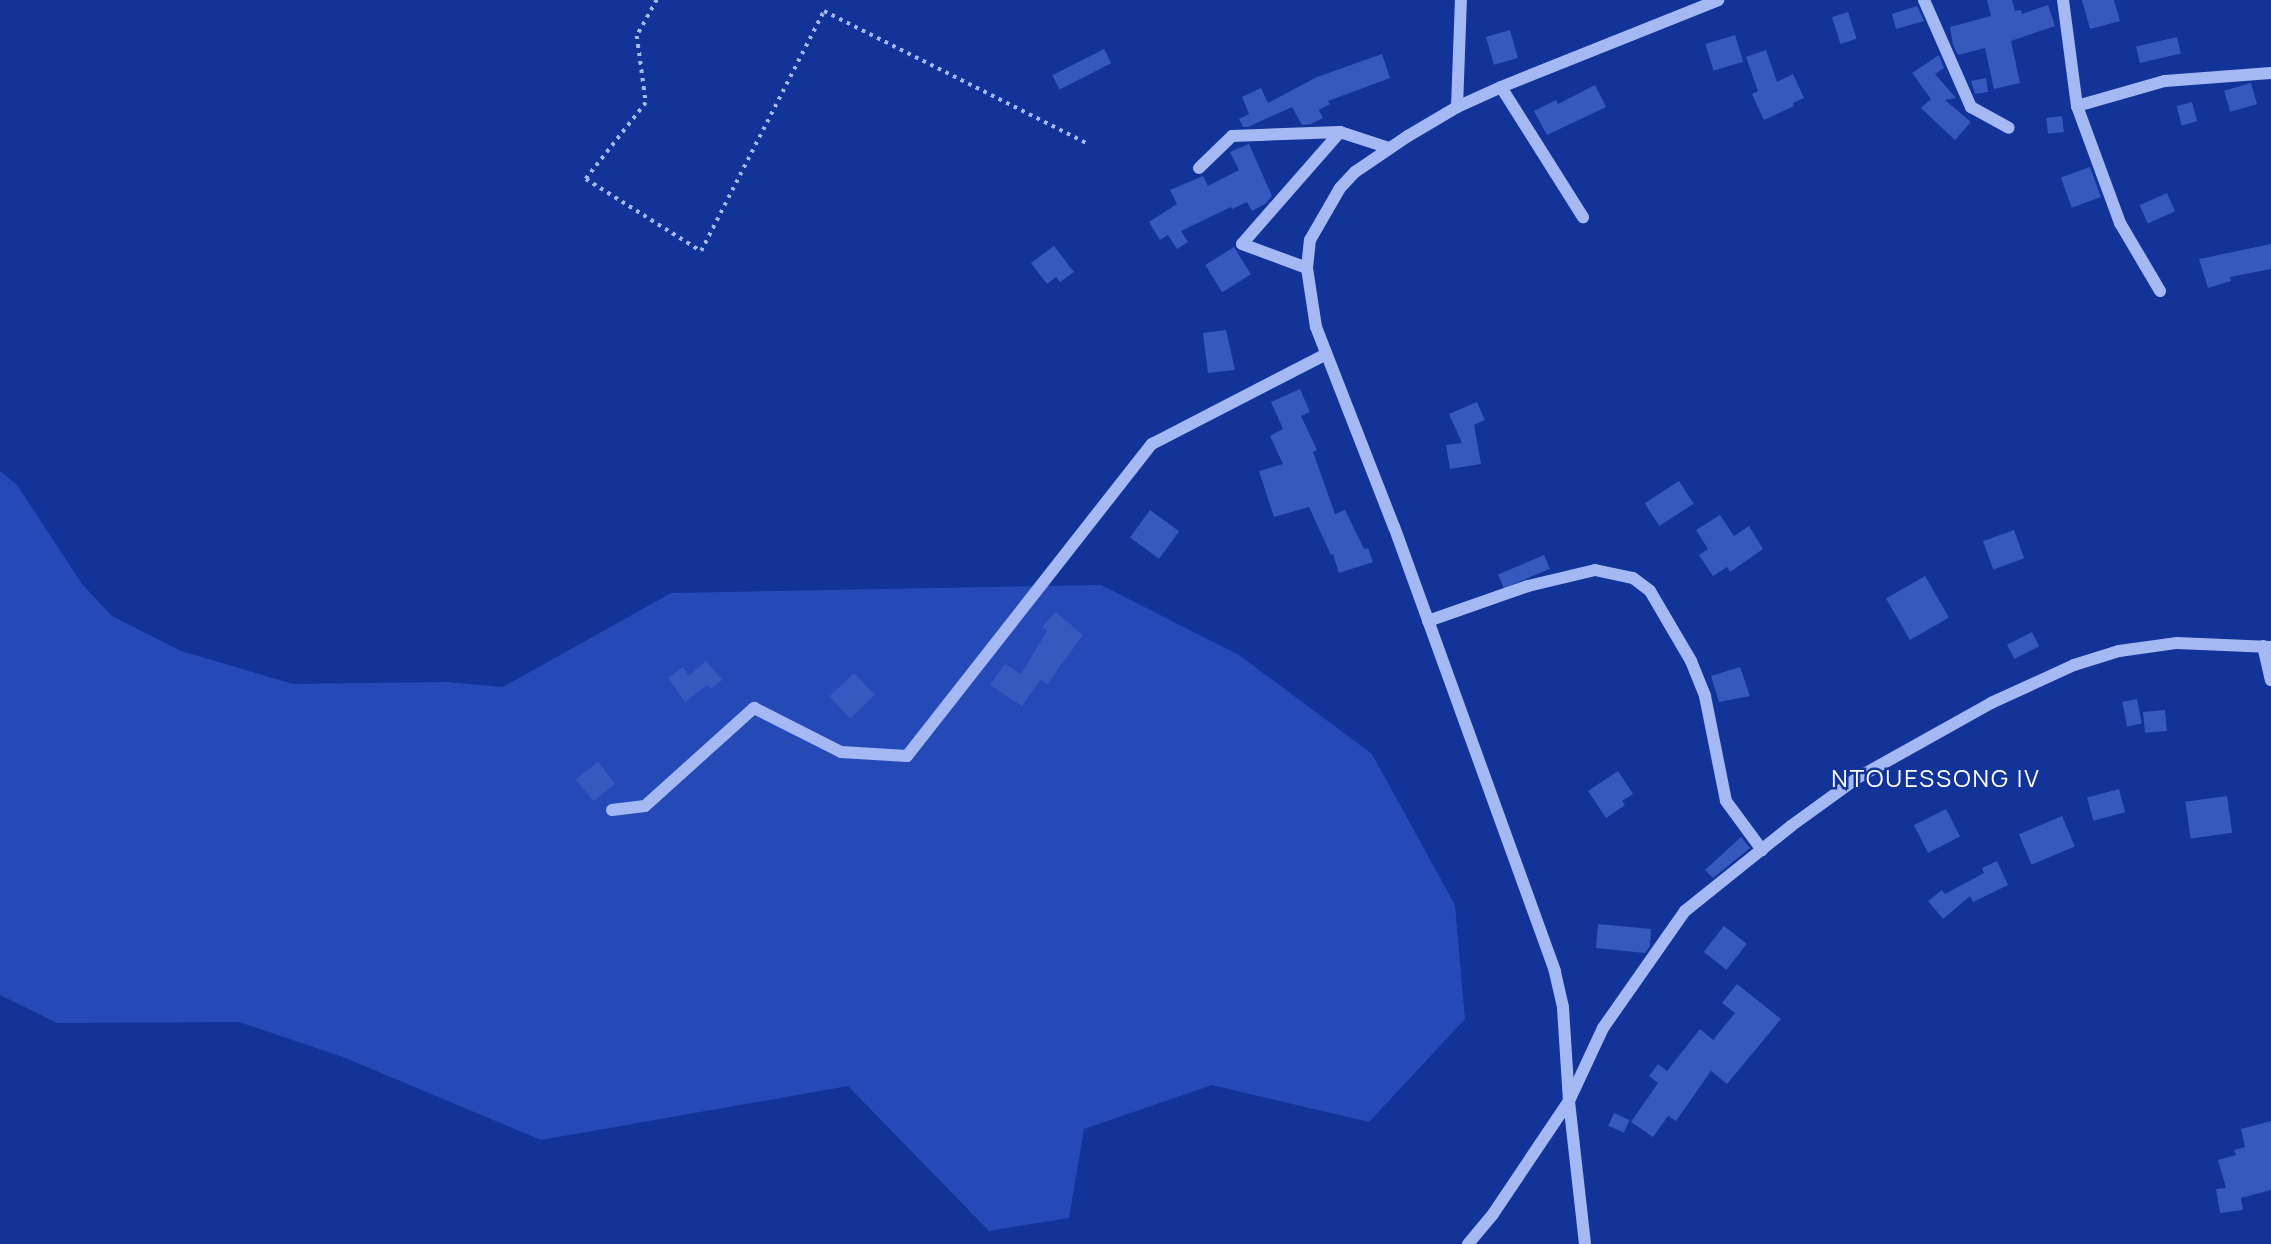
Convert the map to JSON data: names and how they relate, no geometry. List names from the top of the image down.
{
  "districts": ["NTOUESSONG IV"]
}
